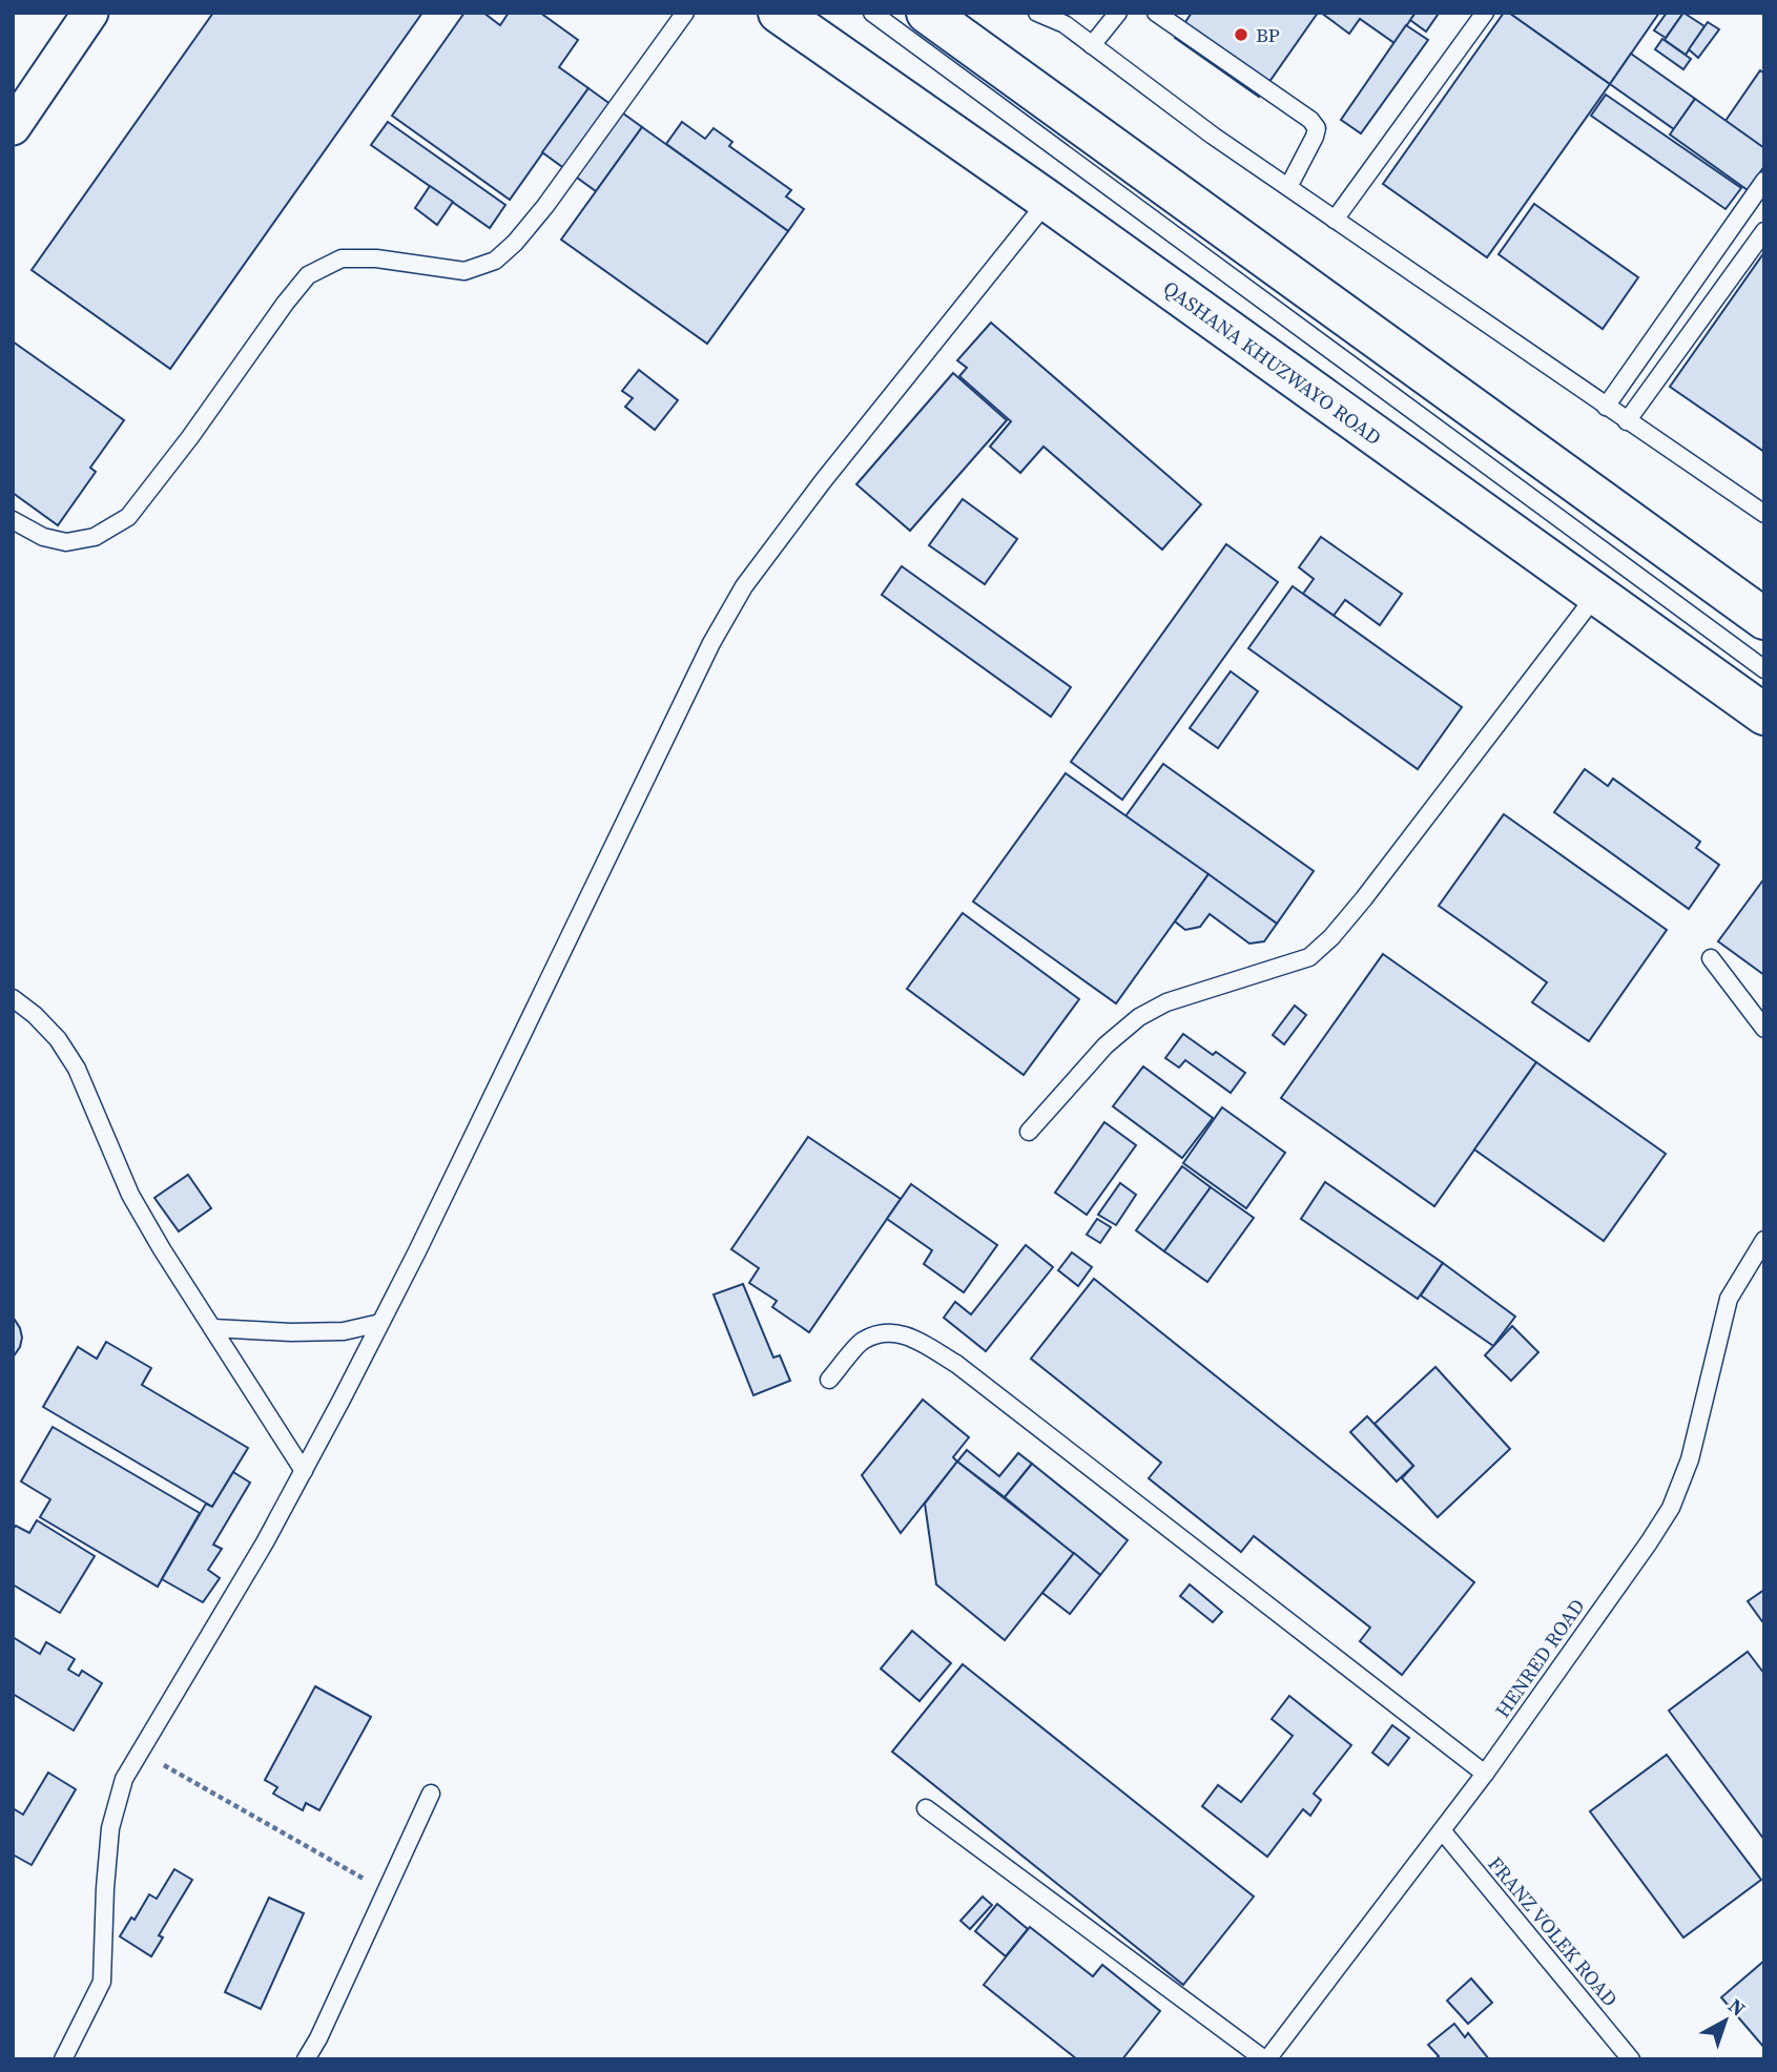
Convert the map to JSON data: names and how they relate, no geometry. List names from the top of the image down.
{
  "streets": {
    "main road": ["QASHANA KHUZWAYO ROAD"],
    "lane": ["HENRED ROAD", "FRANZ VOLEK ROAD"]
  },
  "crossings": [
    ["HENRED ROAD", "FRANZ VOLEK ROAD"]
  ],
  "places": ["BP"],
  "north": "top right"
}
